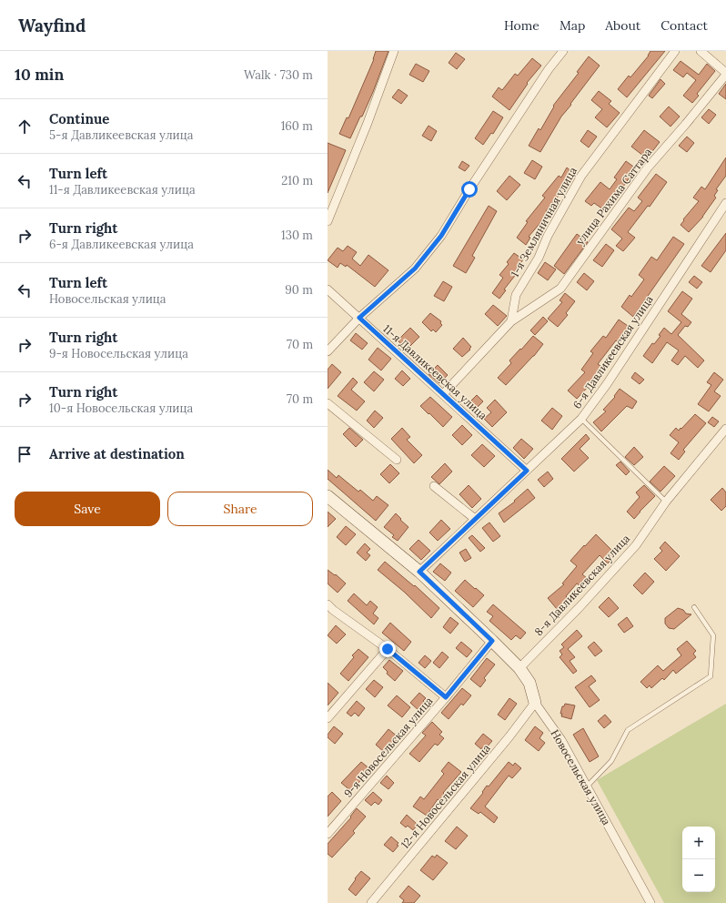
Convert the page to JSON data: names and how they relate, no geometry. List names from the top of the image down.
{
  "streets": {
    "street": [
      "улица Рахима Саттара",
      "1-я Земляничная улица",
      "6-я Давликеевская улица",
      "11-я Давликеевская улица",
      "8-я Давликеевская улица",
      "9-я Новосельская улица",
      "Новосельская улица",
      "12-я Новосельская улица"
    ]
  },
  "crossings": [
    ["улица Рахима Саттара", "1-я Земляничная улица"],
    ["улица Рахима Саттара", "11-я Давликеевская улица"],
    ["6-я Давликеевская улица", "11-я Давликеевская улица"],
    ["6-я Давликеевская улица", "Новосельская улица"],
    ["8-я Давликеевская улица", "Новосельская улица"],
    ["9-я Новосельская улица", "Новосельская улица"],
    ["Новосельская улица", "12-я Новосельская улица"]
  ],
  "page": {
    "header": "Wayfind",
    "nav": [
      "Home",
      "Map",
      "About",
      "Contact"
    ],
    "heading": ["10 min", "Walk · 730 m"],
    "list": [
      ["Continue", "5-я Давликеевская улица", "160 m"],
      ["Turn left", "11-я Давликеевская улица", "210 m"],
      ["Turn right", "6-я Давликеевская улица", "130 m"],
      ["Turn left", "Новосельская улица", "90 m"],
      ["Turn right", "9-я Новосельская улица", "70 m"],
      ["Turn right", "10-я Новосельская улица", "70 m"],
      "Arrive at destination"
    ],
    "buttons": ["Save", "Share"],
    "map_buttons": ["+", "−"]
  }
}
